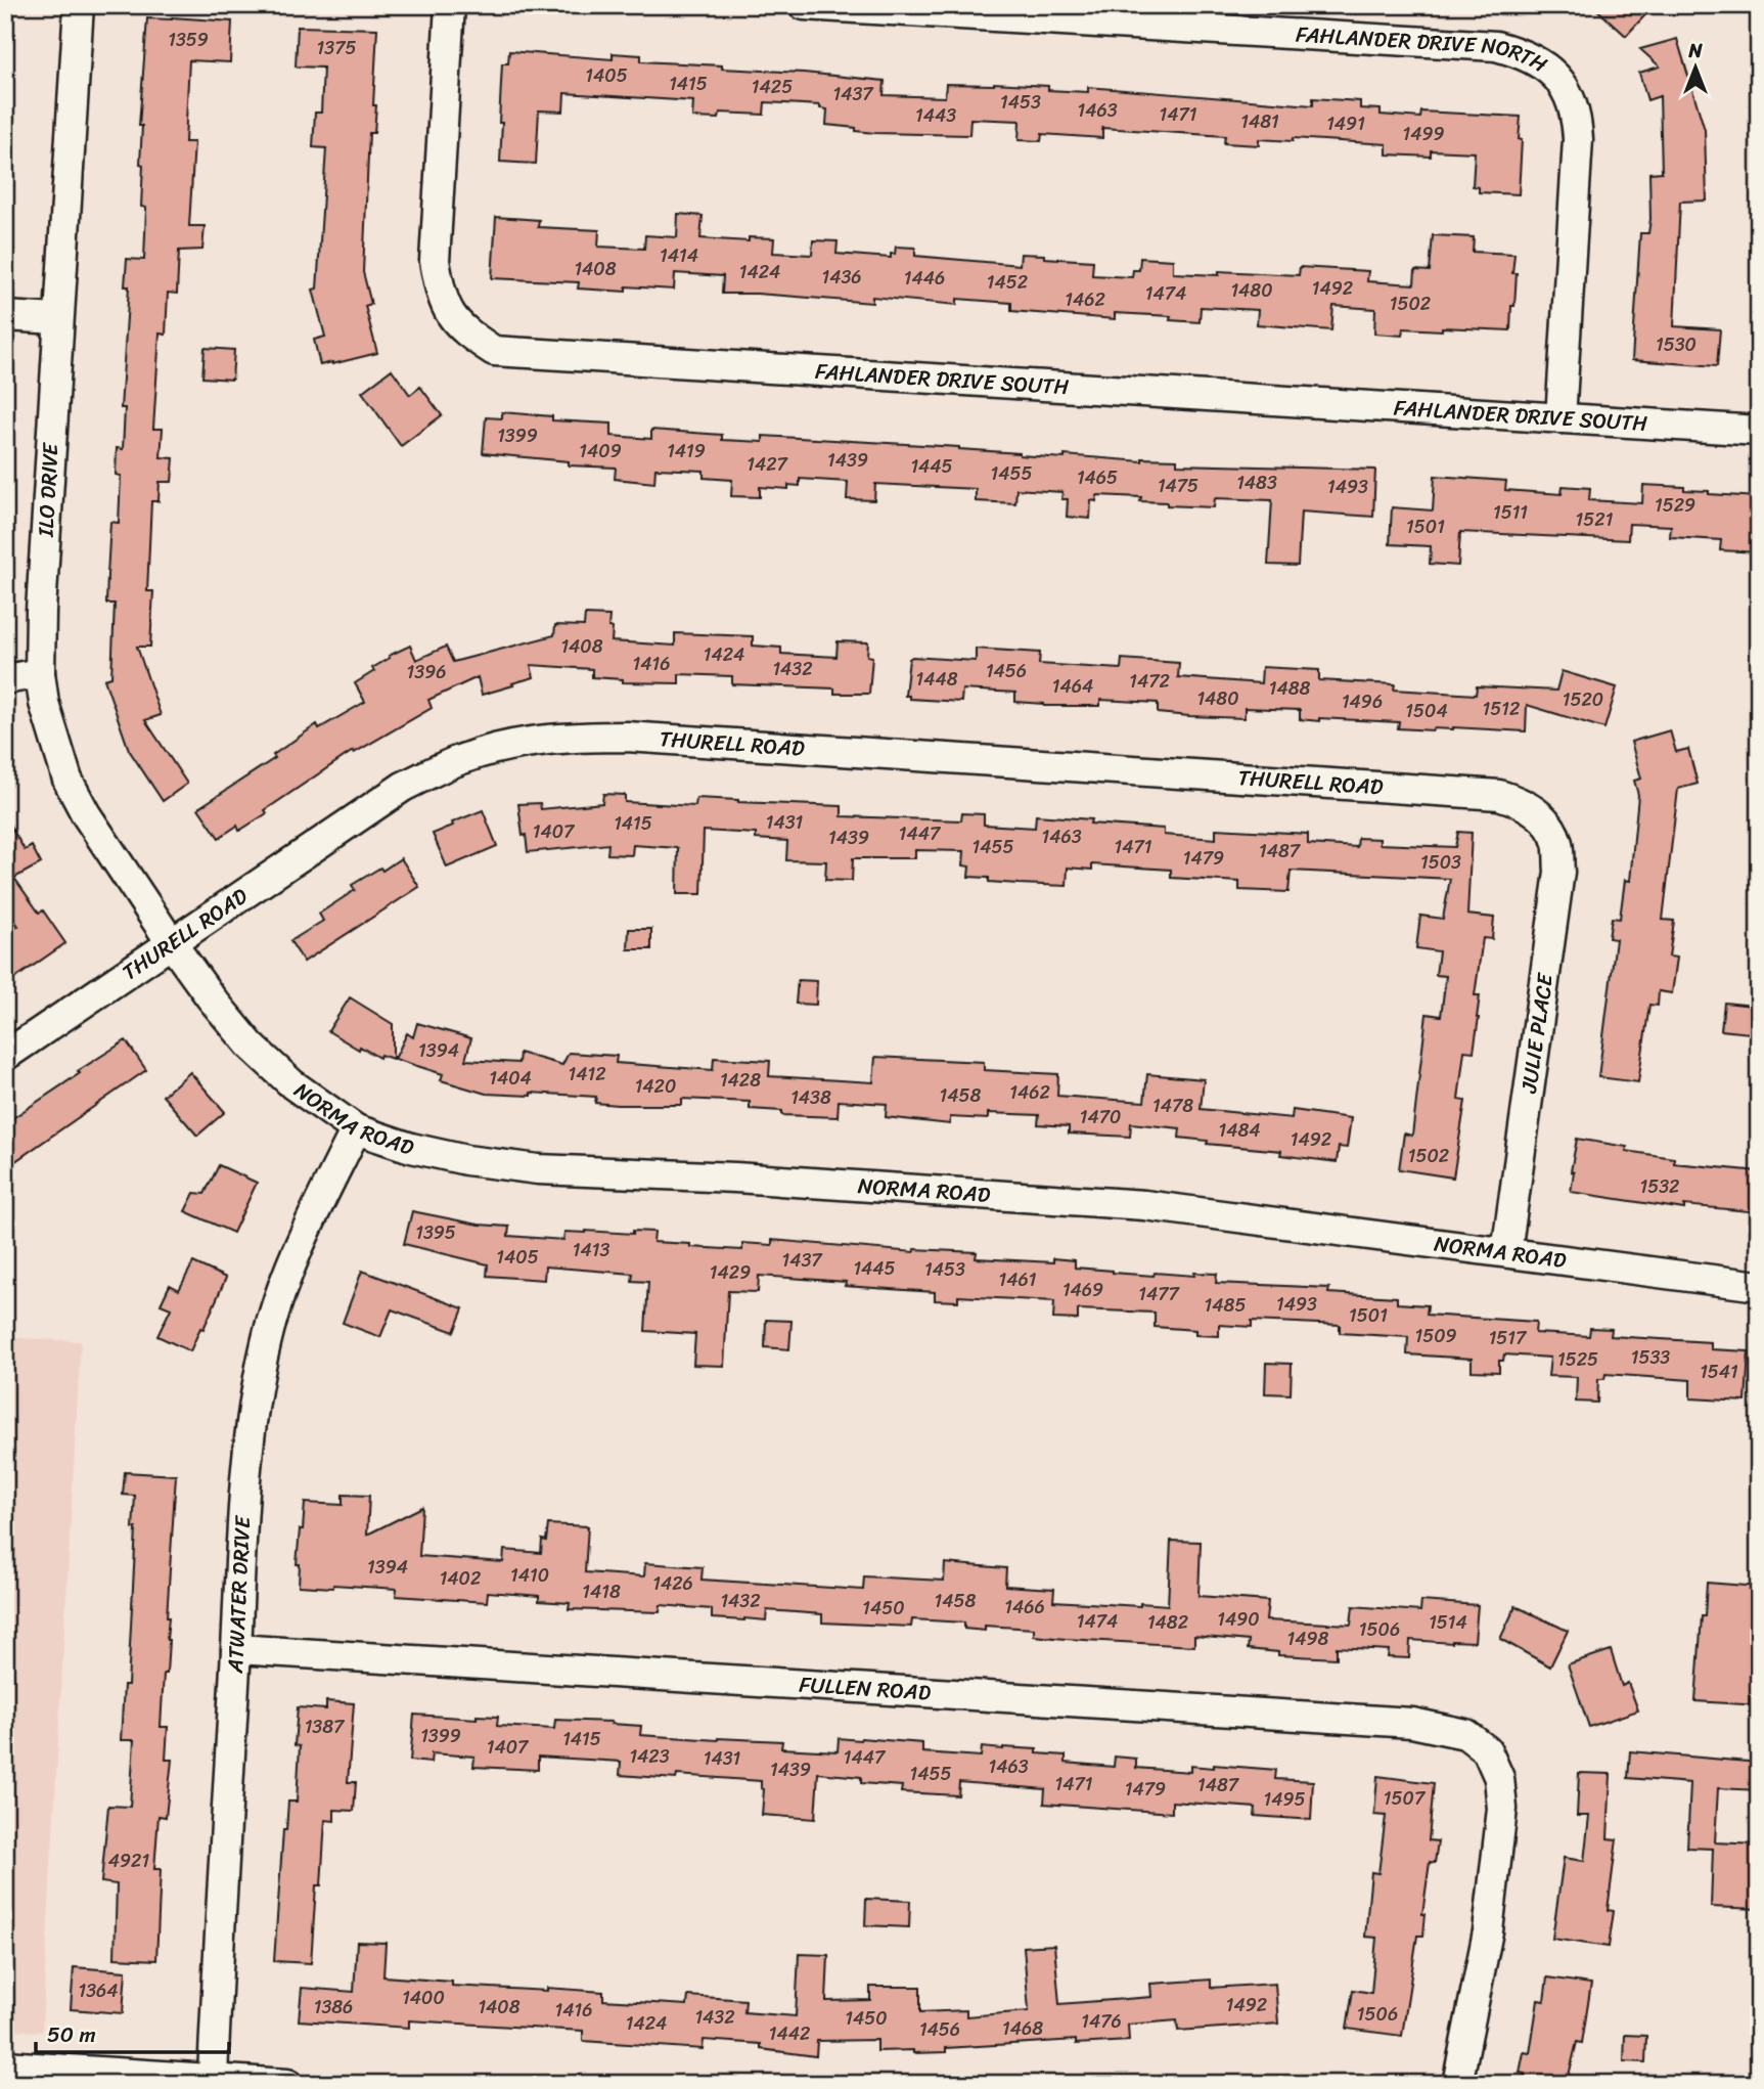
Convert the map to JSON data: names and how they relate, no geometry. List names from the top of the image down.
{
  "streets": {
    "street": [
      "FAHLANDER DRIVE NORTH",
      "FAHLANDER DRIVE SOUTH",
      "ILO DRIVE",
      "THURELL ROAD",
      "JULIE PLACE",
      "NORMA ROAD",
      "ATWATER DRIVE",
      "FULLEN ROAD"
    ]
  },
  "crossings": [
    ["FAHLANDER DRIVE NORTH", "FAHLANDER DRIVE SOUTH"],
    ["ILO DRIVE", "THURELL ROAD"],
    ["ILO DRIVE", "NORMA ROAD"],
    ["THURELL ROAD", "JULIE PLACE"],
    ["THURELL ROAD", "NORMA ROAD"],
    ["JULIE PLACE", "NORMA ROAD"],
    ["NORMA ROAD", "ATWATER DRIVE"],
    ["ATWATER DRIVE", "FULLEN ROAD"]
  ],
  "house_numbers": [
    "1359",
    "1375",
    "1405",
    "1415",
    "1425",
    "1437",
    "1453",
    "1463",
    "1471",
    "1443",
    "1481",
    "1491",
    "1499",
    "1414",
    "1408",
    "1424",
    "1436",
    "1446",
    "1452",
    "1492",
    "1480",
    "1474",
    "1462",
    "1502",
    "1530",
    "1399",
    "1409",
    "1419",
    "1439",
    "1427",
    "1445",
    "1455",
    "1465",
    "1483",
    "1475",
    "1493",
    "1529",
    "1511",
    "1521",
    "1501",
    "1408",
    "1424",
    "1416",
    "1432",
    "1456",
    "1396",
    "1448",
    "1472",
    "1464",
    "1488",
    "1480",
    "1520",
    "1496",
    "1512",
    "1504",
    "1431",
    "1415",
    "1407",
    "1447",
    "1463",
    "1439",
    "1455",
    "1471",
    "1487",
    "1479",
    "1503",
    "1394",
    "1412",
    "1404",
    "1428",
    "1420",
    "1462",
    "1458",
    "1438",
    "1478",
    "1470",
    "1484",
    "1492",
    "1502",
    "1532",
    "1395",
    "1413",
    "1405",
    "1437",
    "1445",
    "1453",
    "1429",
    "1461",
    "1469",
    "1477",
    "1493",
    "1485",
    "1501",
    "1509",
    "1517",
    "1533",
    "1525",
    "1541",
    "1394",
    "1410",
    "1402",
    "1426",
    "1418",
    "1432",
    "1458",
    "1466",
    "1450",
    "1490",
    "1474",
    "1482",
    "1514",
    "1506",
    "1498",
    "1387",
    "1399",
    "1415",
    "1407",
    "1423",
    "1447",
    "1431",
    "1463",
    "1439",
    "1455",
    "1471",
    "1487",
    "1479",
    "1507",
    "1495",
    "4921",
    "1364",
    "1400",
    "1492",
    "1386",
    "1408",
    "1416",
    "1506",
    "1432",
    "1450",
    "1476",
    "1424",
    "1468",
    "1456",
    "1442"
  ],
  "scale_bar": "50 m",
  "north": "top"
}
